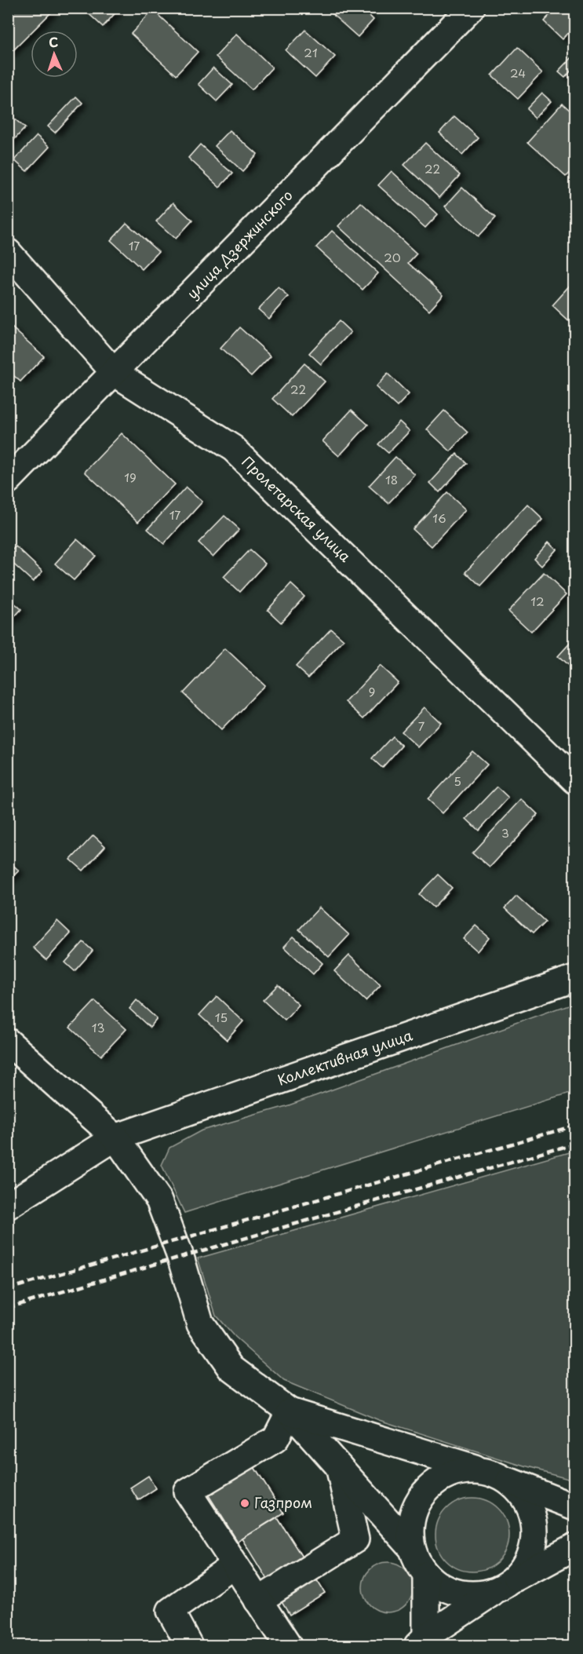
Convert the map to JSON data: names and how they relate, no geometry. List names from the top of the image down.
{
  "streets": {
    "street": ["улица Дзержинского", "Пролетарская улица", "Коллективная улица"]
  },
  "crossings": [
    ["улица Дзержинского", "Пролетарская улица"]
  ],
  "places": ["Газпром"],
  "house_numbers": [
    "21",
    "24",
    "22",
    "17",
    "20",
    "22",
    "19",
    "18",
    "17",
    "16",
    "12",
    "9",
    "7",
    "5",
    "3",
    "15",
    "13"
  ],
  "north": "top"
}
